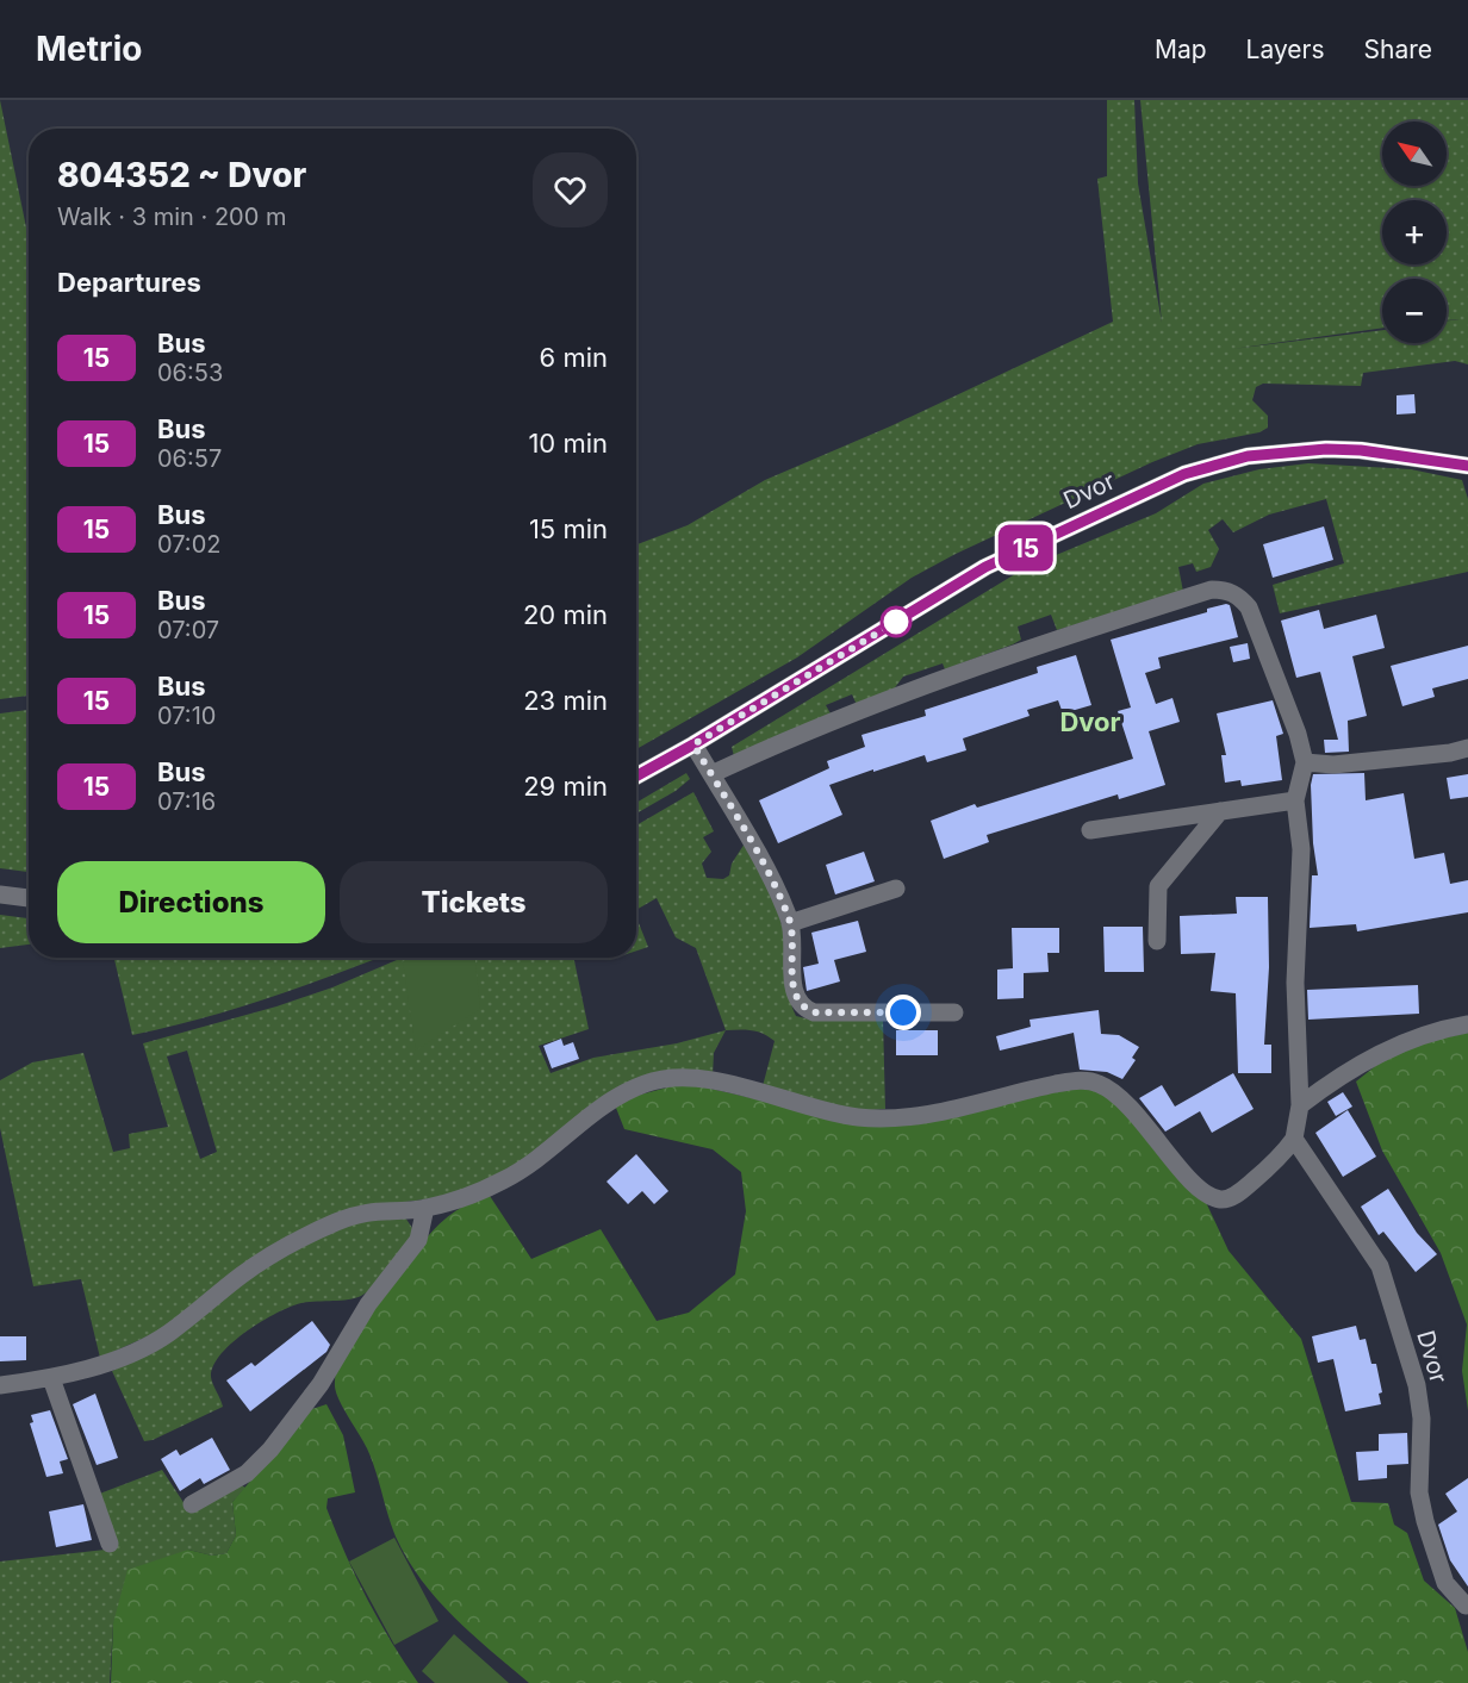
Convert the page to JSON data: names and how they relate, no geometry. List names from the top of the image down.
{
  "streets": {
    "street": ["Dvor"]
  },
  "districts": ["Dvor"],
  "lines": ["bus line 15"],
  "north": "top left",
  "page": {
    "header": "Metrio",
    "nav": ["Map", "Layers", "Share"],
    "on_map": "15",
    "map_buttons": ["+", "−"],
    "heading": [
      ["804352 ~ Dvor", "Walk · 3 min · 200 m"],
      "Departures"
    ],
    "list": [
      {
        "mark": "15",
        "name": "Bus",
        "note": "06:53",
        "value": "6 min"
      },
      {
        "mark": "15",
        "name": "Bus",
        "note": "06:57",
        "value": "10 min"
      },
      {
        "mark": "15",
        "name": "Bus",
        "note": "07:02",
        "value": "15 min"
      },
      {
        "mark": "15",
        "name": "Bus",
        "note": "07:07",
        "value": "20 min"
      },
      {
        "mark": "15",
        "name": "Bus",
        "note": "07:10",
        "value": "23 min"
      },
      {
        "mark": "15",
        "name": "Bus",
        "note": "07:16",
        "value": "29 min"
      }
    ],
    "buttons": ["Directions", "Tickets"]
  }
}
